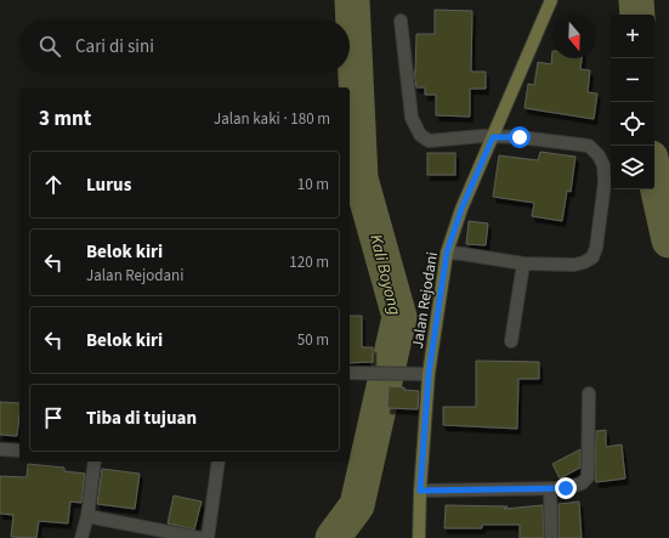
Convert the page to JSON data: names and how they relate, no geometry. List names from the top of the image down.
{
  "streets": {
    "main road": ["Jalan Rejodani"]
  },
  "water": ["Kali Boyong"],
  "north": "bottom",
  "page": {
    "map_buttons": ["+", "−"],
    "search": "Cari di sini",
    "heading": ["3 mnt", "Jalan kaki · 180 m"],
    "list": [
      ["Lurus", "10 m"],
      ["Belok kiri", "Jalan Rejodani", "120 m"],
      ["Belok kiri", "50 m"],
      "Tiba di tujuan"
    ]
  }
}
